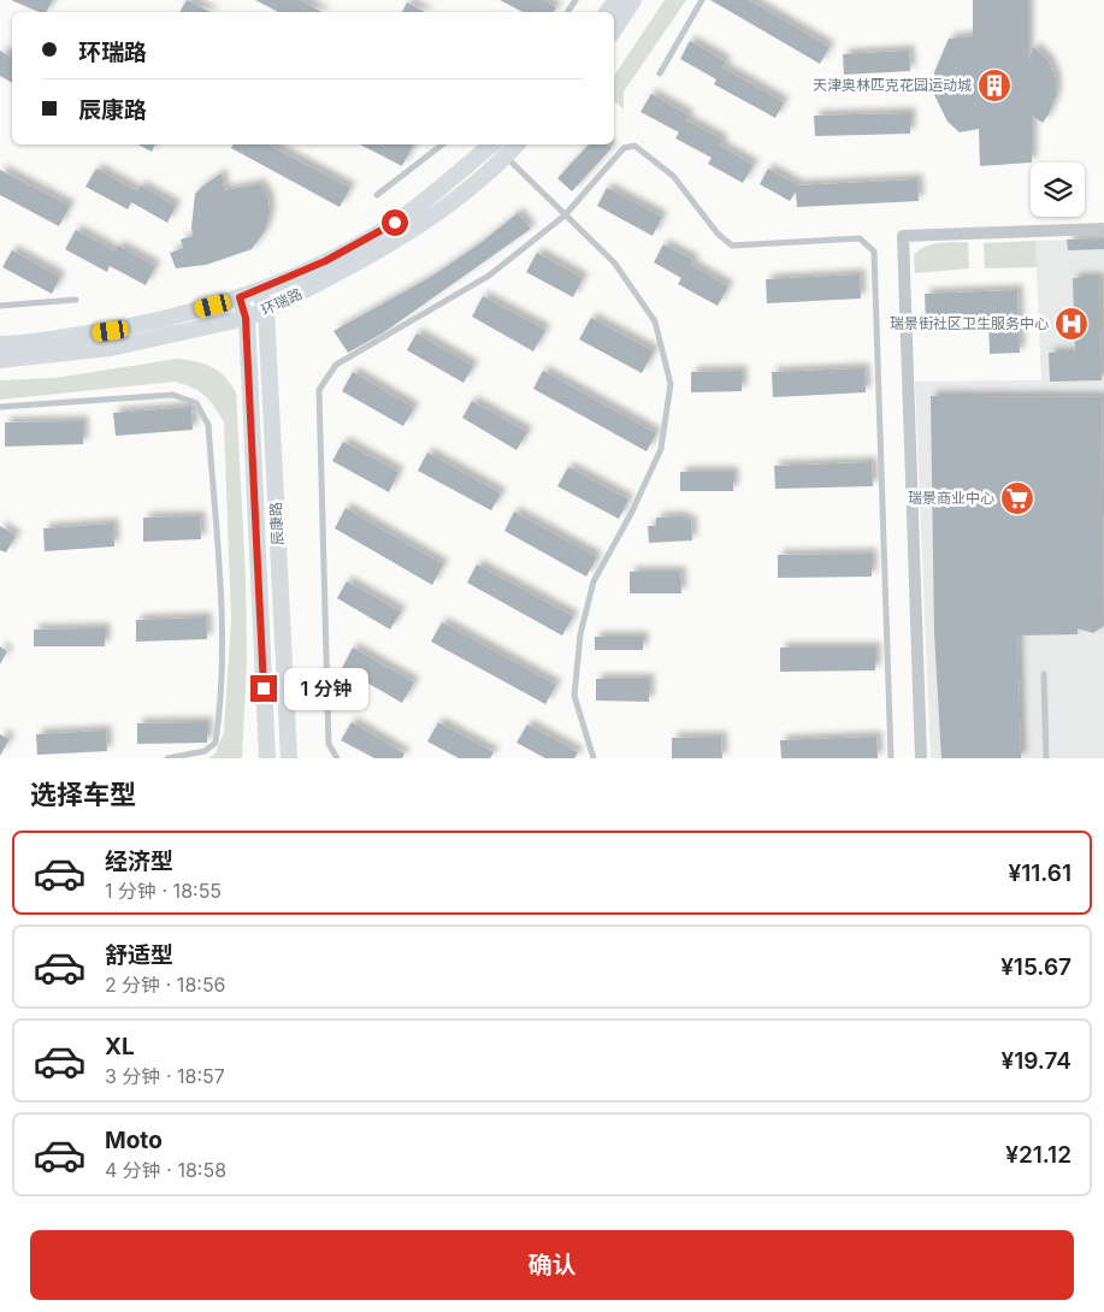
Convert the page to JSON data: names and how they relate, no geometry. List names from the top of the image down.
{
  "streets": {
    "main road": ["环瑞路", "辰康路"]
  },
  "crossings": [
    ["环瑞路", "辰康路"]
  ],
  "places": {
    "building": ["天津奥林匹克花园运动城"],
    "hospital": ["瑞景街社区卫生服务中心"],
    "supermarket": ["瑞景商业中心"]
  },
  "page": {
    "banner": ["环瑞路", "辰康路"],
    "bubble": "1 分钟",
    "heading": "选择车型",
    "list": [
      {
        "name": "经济型",
        "note": "1 分钟 · 18:55",
        "value": "¥11.61"
      },
      {
        "name": "舒适型",
        "note": "2 分钟 · 18:56",
        "value": "¥15.67"
      },
      {
        "name": "XL",
        "note": "3 分钟 · 18:57",
        "value": "¥19.74"
      },
      {
        "name": "Moto",
        "note": "4 分钟 · 18:58",
        "value": "¥21.12"
      }
    ],
    "buttons": "确认"
  }
}
